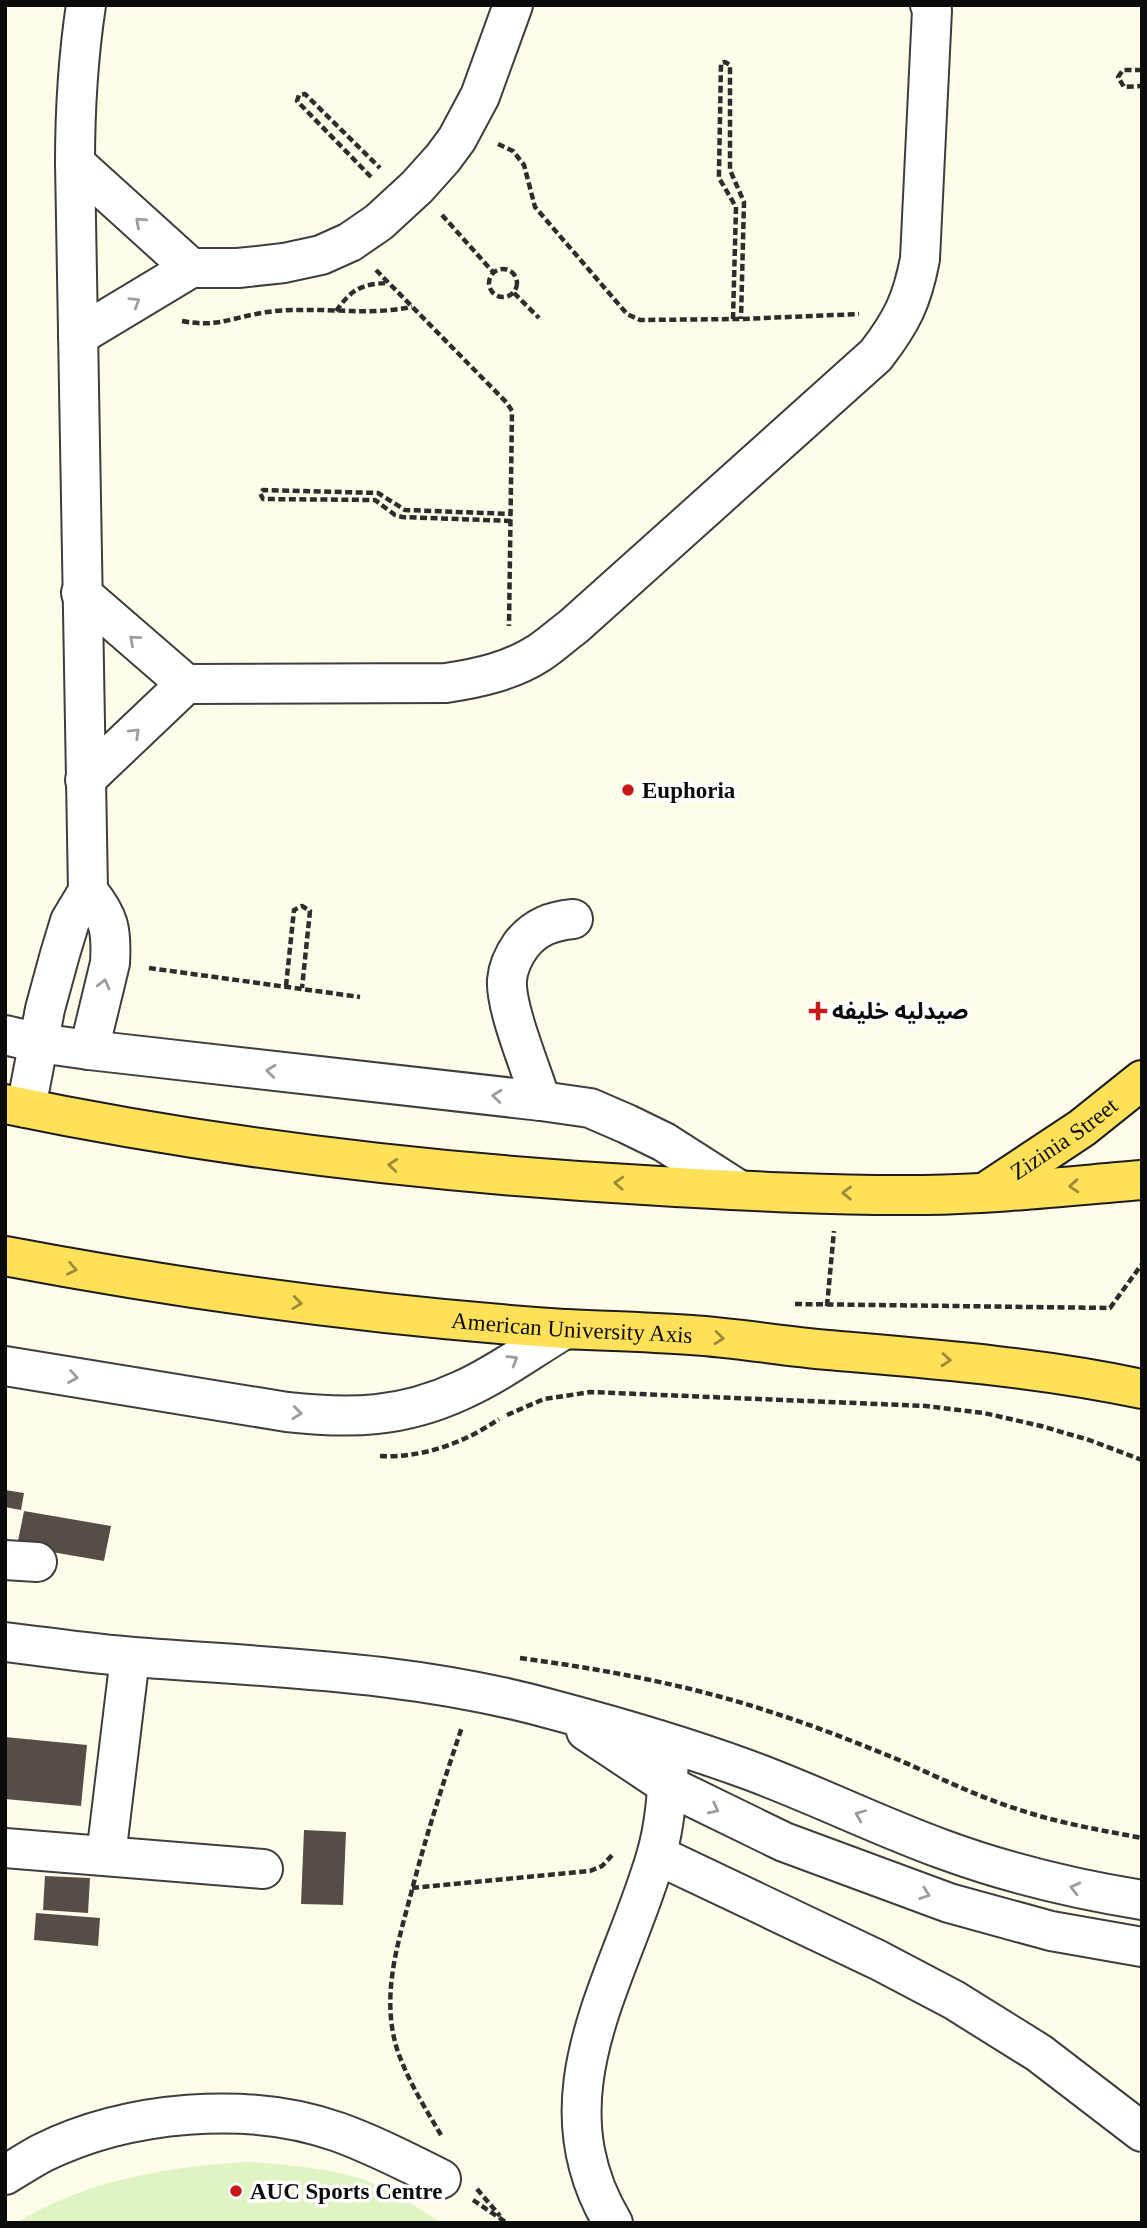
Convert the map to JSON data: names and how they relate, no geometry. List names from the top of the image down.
{
  "streets": {
    "main road": ["Zizinia Street", "American University Axis"]
  },
  "places": {
    "other": ["Euphoria", "AUC Sports Centre"],
    "health": ["صيدليه خليفه"]
  }
}
